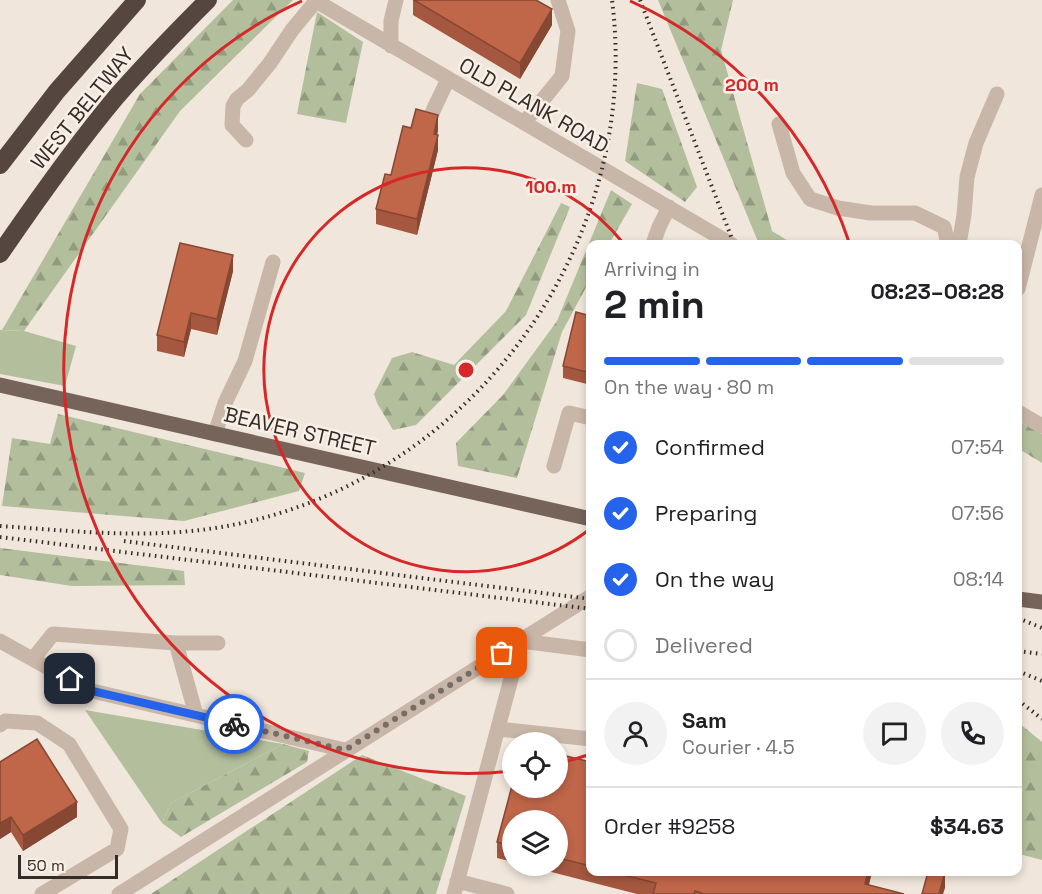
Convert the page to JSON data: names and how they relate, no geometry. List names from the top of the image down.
{
  "streets": {
    "highway": ["WEST BELTWAY"],
    "main road": ["BEAVER STREET"],
    "street": ["OLD PLANK ROAD"]
  },
  "scale_bar": "50 m",
  "page": {
    "heading": ["2 min", "Arriving in", "08:23–08:28"],
    "panel": [
      "Sam",
      "Courier · 4.5",
      "Order #9258",
      "$34.63"
    ],
    "bar": "On the way · 80 m",
    "list": [
      ["Confirmed", "07:54"],
      ["Preparing", "07:56"],
      ["On the way", "08:14"],
      "Delivered"
    ],
    "scale": "50 m"
  },
  "rings": ["200 m", "100 m"]
}
